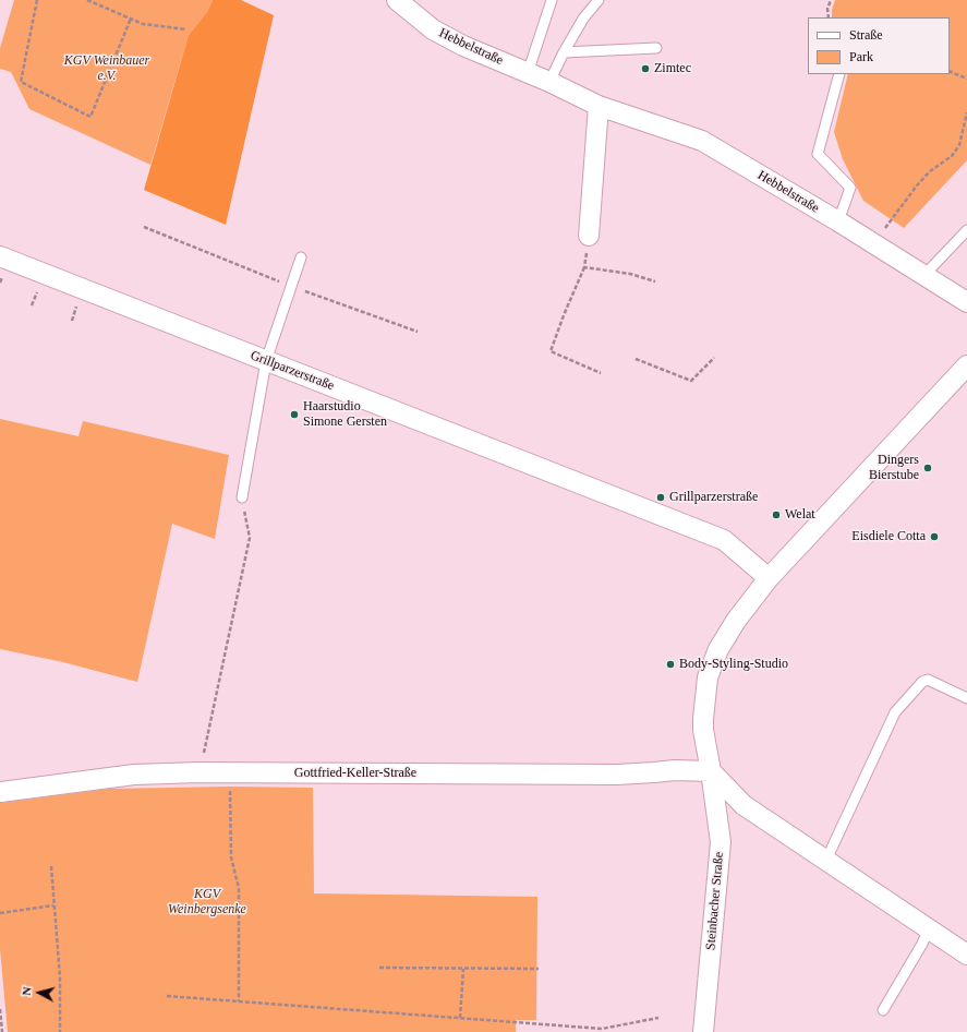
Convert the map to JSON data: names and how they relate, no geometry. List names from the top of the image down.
{
  "streets": {
    "street": [
      "Hebbelstraße",
      "Grillparzerstraße",
      "Gottfried-Keller-Straße",
      "Steinbacher Straße"
    ]
  },
  "crossings": [
    ["Grillparzerstraße", "Steinbacher Straße"],
    ["Gottfried-Keller-Straße", "Steinbacher Straße"]
  ],
  "parks": ["KGV Weinbauer e.V.", "KGV Weinbergsenke"],
  "places": [
    "Zimtec",
    "Haarstudio Simone Gersten",
    "Dingers Bierstube",
    "Grillparzerstraße",
    "Welat",
    "Eisdiele Cotta",
    "Body-Styling-Studio"
  ],
  "legend": ["Straße", "Park"],
  "north": "left"
}
